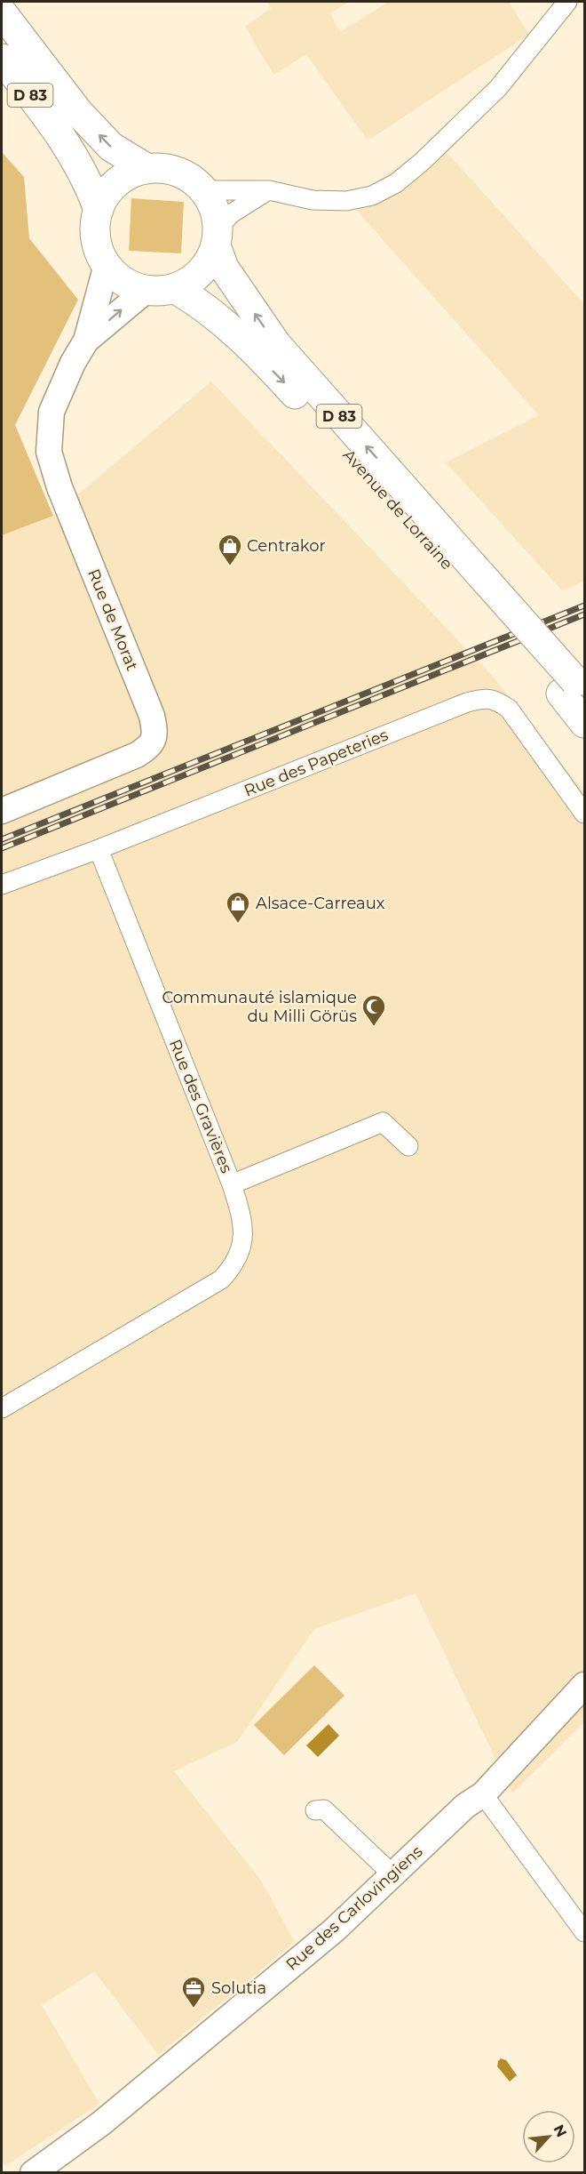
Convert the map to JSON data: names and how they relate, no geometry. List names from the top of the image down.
{
  "streets": {
    "main road": ["D 83", "Avenue de Lorraine"],
    "street": [
      "Rue de Morat",
      "Rue des Papeteries",
      "Rue des Gravières",
      "Rue des Carlovingiens"
    ]
  },
  "crossings": [
    ["D 83", "Avenue de Lorraine"],
    ["D 83", "Rue de Morat"],
    ["Avenue de Lorraine", "Rue de Morat"],
    ["Rue des Papeteries", "Rue des Gravières"]
  ],
  "places": {
    "shop": ["Centrakor", "Alsace-Carreaux"],
    "mosque": ["Communauté islamique du Milli Görüs"],
    "office": ["Solutia"]
  },
  "north": "top right"
}
